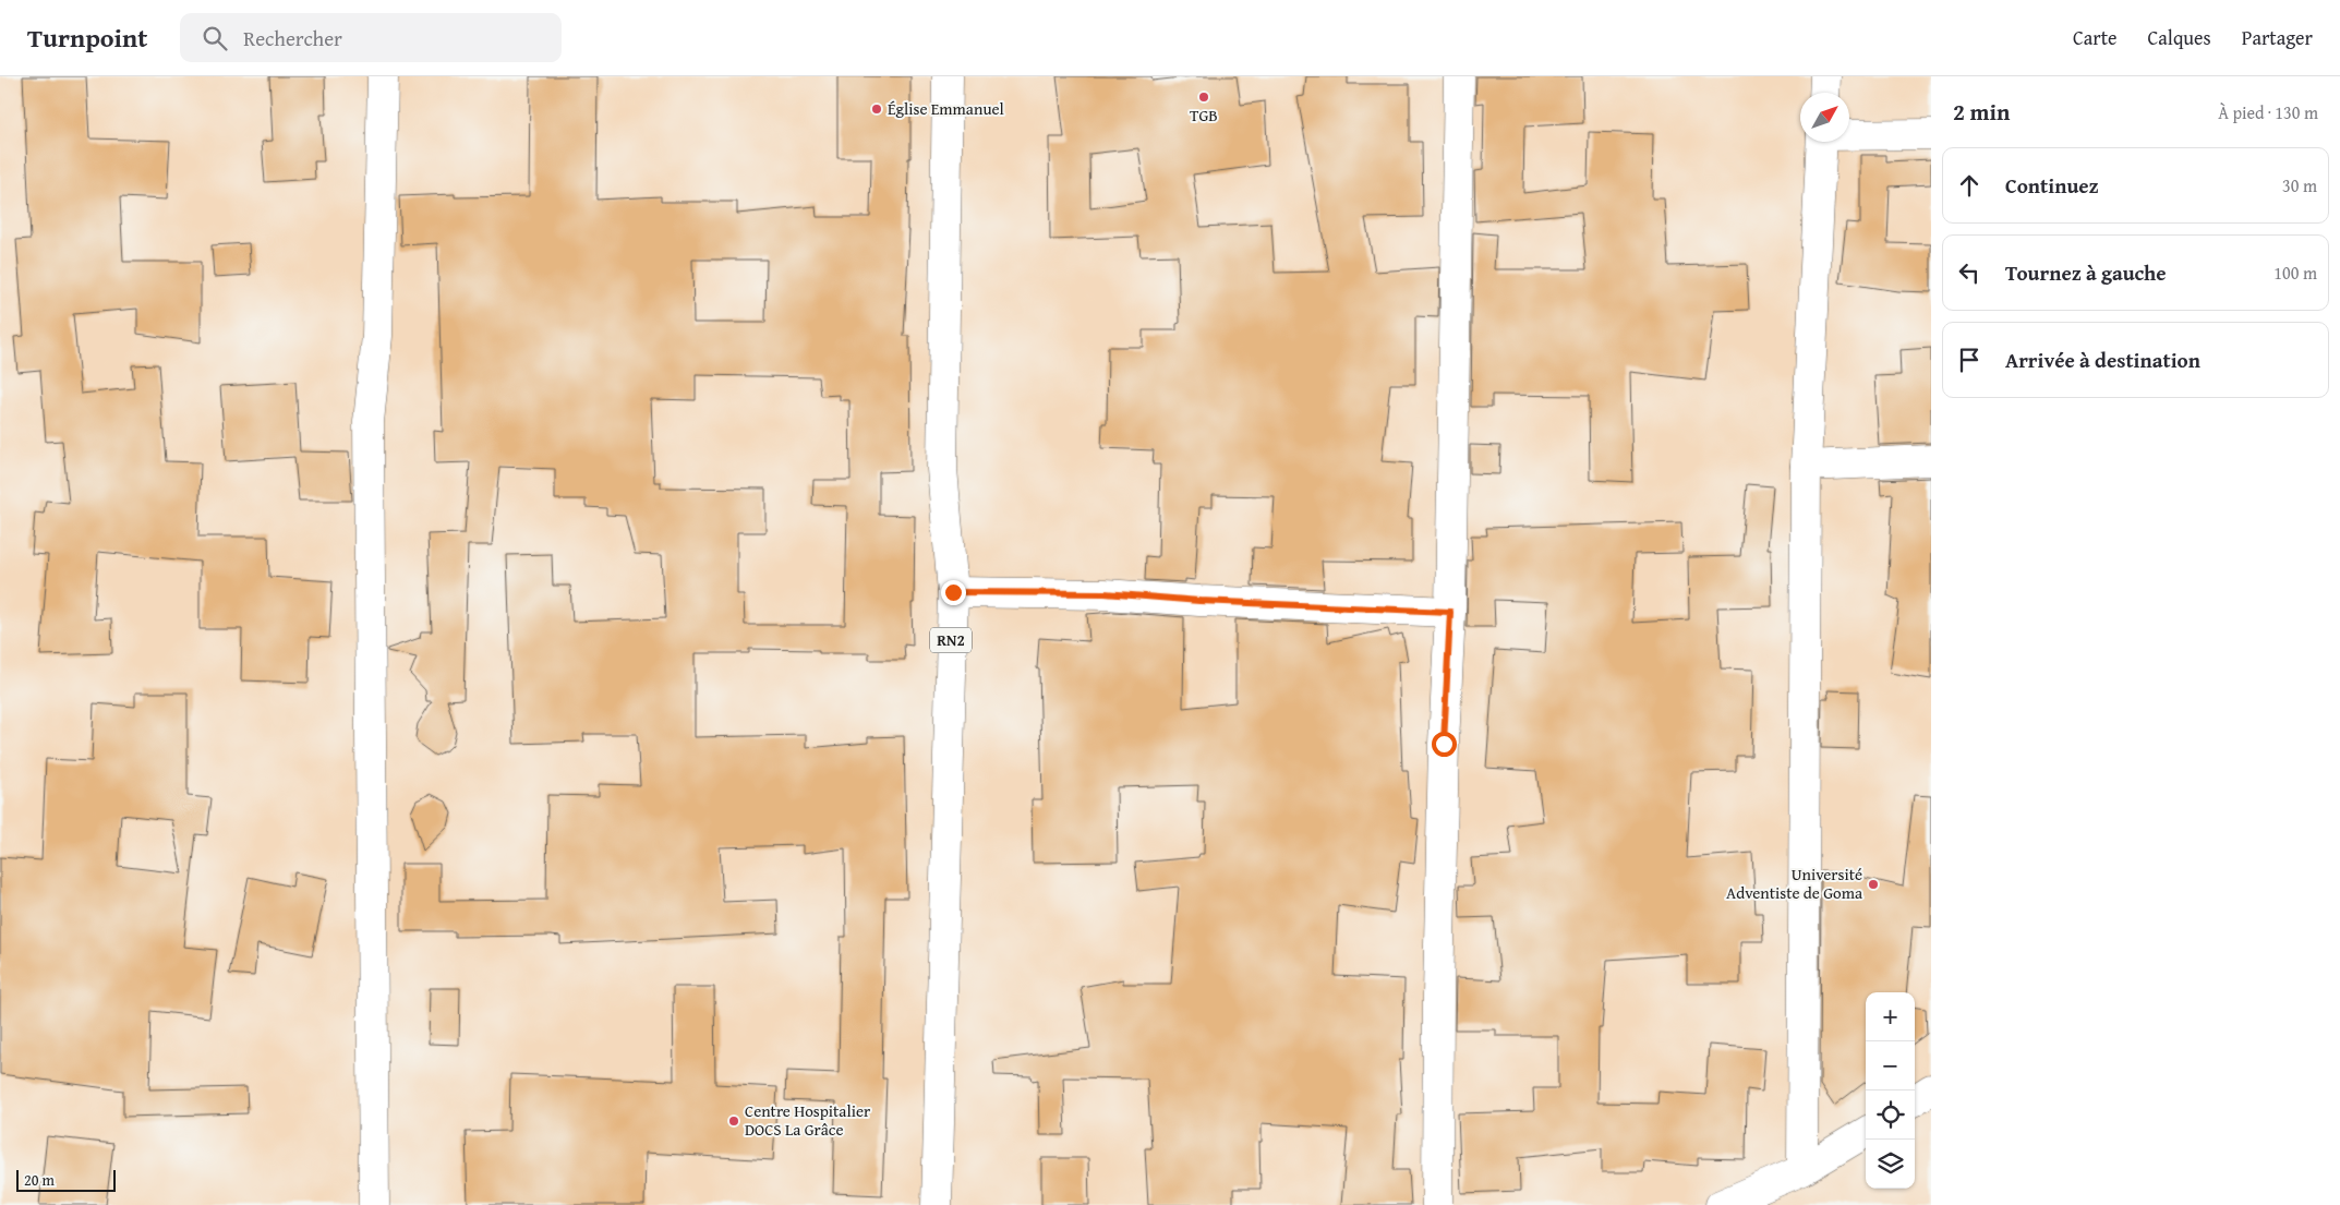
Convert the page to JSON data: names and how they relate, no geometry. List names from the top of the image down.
{
  "streets": {
    "main road": ["RN2"]
  },
  "places": [
    "TGB",
    "Église Emmanuel",
    "Université Adventiste de Goma",
    "Centre Hospitalier DOCS La Grâce"
  ],
  "scale_bar": "20 m",
  "north": "top right",
  "page": {
    "header": "Turnpoint",
    "search": "Rechercher",
    "nav": ["Carte", "Calques", "Partager"],
    "heading": ["2 min", "À pied · 130 m"],
    "list": [
      ["Continuez", "30 m"],
      ["Tournez à gauche", "100 m"],
      "Arrivée à destination"
    ],
    "map_buttons": ["+", "−"],
    "scale": "20 m"
  }
}
